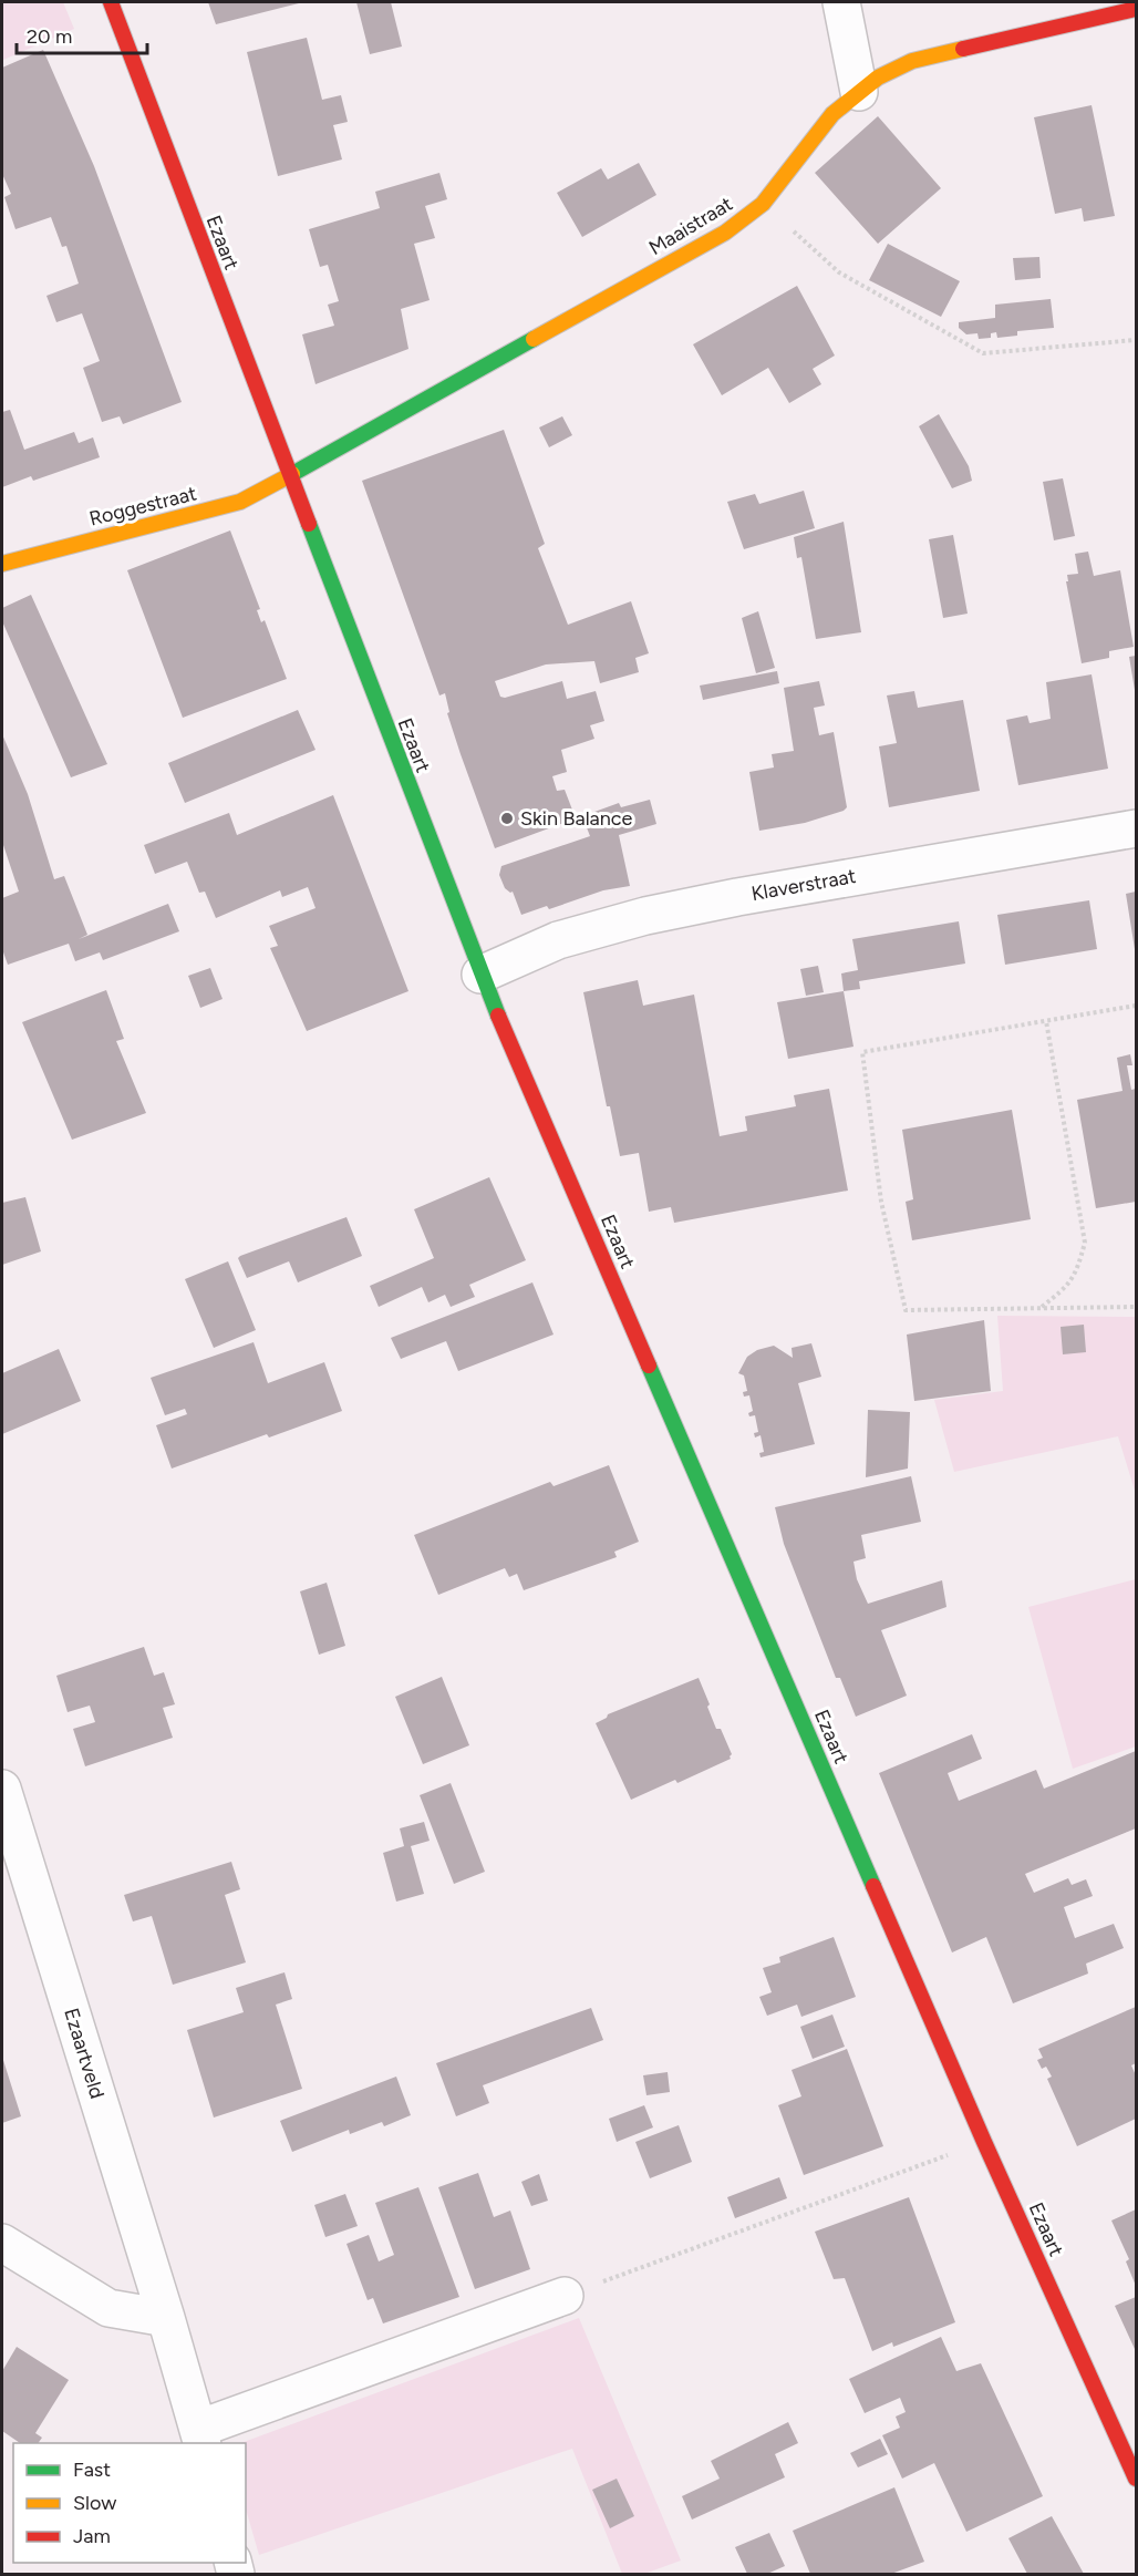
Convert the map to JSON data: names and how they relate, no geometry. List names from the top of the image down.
{
  "streets": {
    "main road": ["Maaistraat", "Ezaart", "Roggestraat"],
    "street": ["Klaverstraat", "Ezaartveld"]
  },
  "crossings": [
    ["Maaistraat", "Ezaart"],
    ["Maaistraat", "Roggestraat"],
    ["Ezaart", "Roggestraat"],
    ["Ezaart", "Klaverstraat"]
  ],
  "places": ["Skin Balance"],
  "legend": ["Fast", "Slow", "Jam"],
  "scale_bar": "20 m"
}
